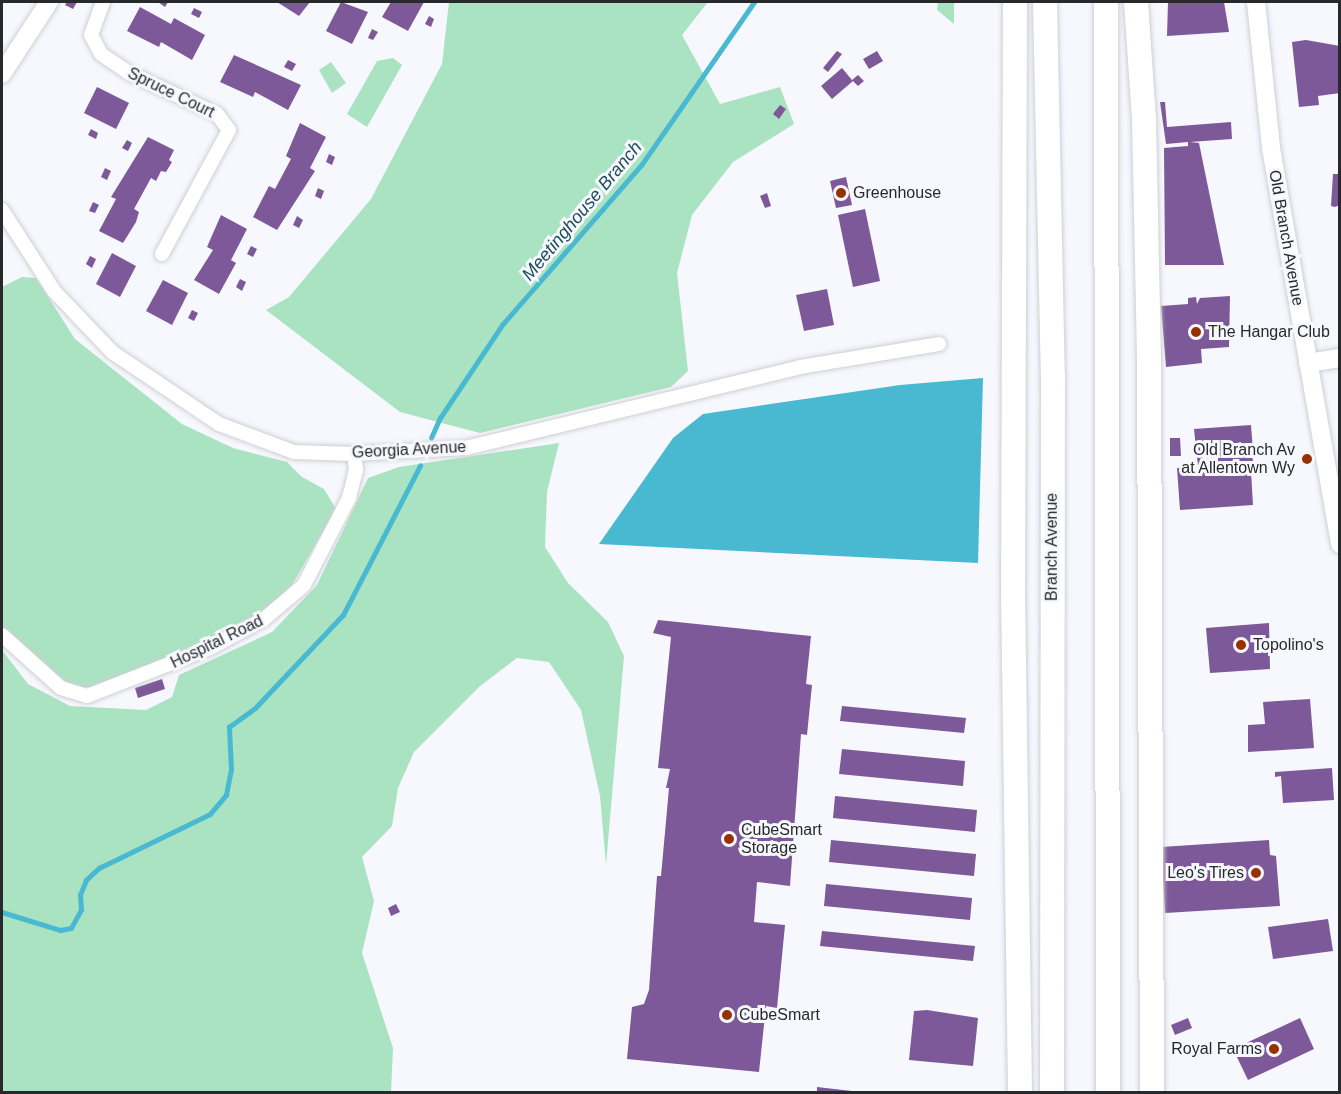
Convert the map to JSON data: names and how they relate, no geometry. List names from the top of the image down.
{
  "streets": {
    "highway": ["Branch Avenue"],
    "main road": ["Old Branch Avenue"],
    "street": ["Spruce Court", "Georgia Avenue", "Hospital Road"]
  },
  "crossings": [
    ["Georgia Avenue", "Hospital Road"]
  ],
  "water": ["Meetinghouse Branch"],
  "places": [
    "Greenhouse",
    "The Hangar Club",
    "Old Branch Av at Allentown Wy",
    "Topolino's",
    "CubeSmart Storage",
    "Leo's Tires",
    "CubeSmart",
    "Royal Farms"
  ]
}
